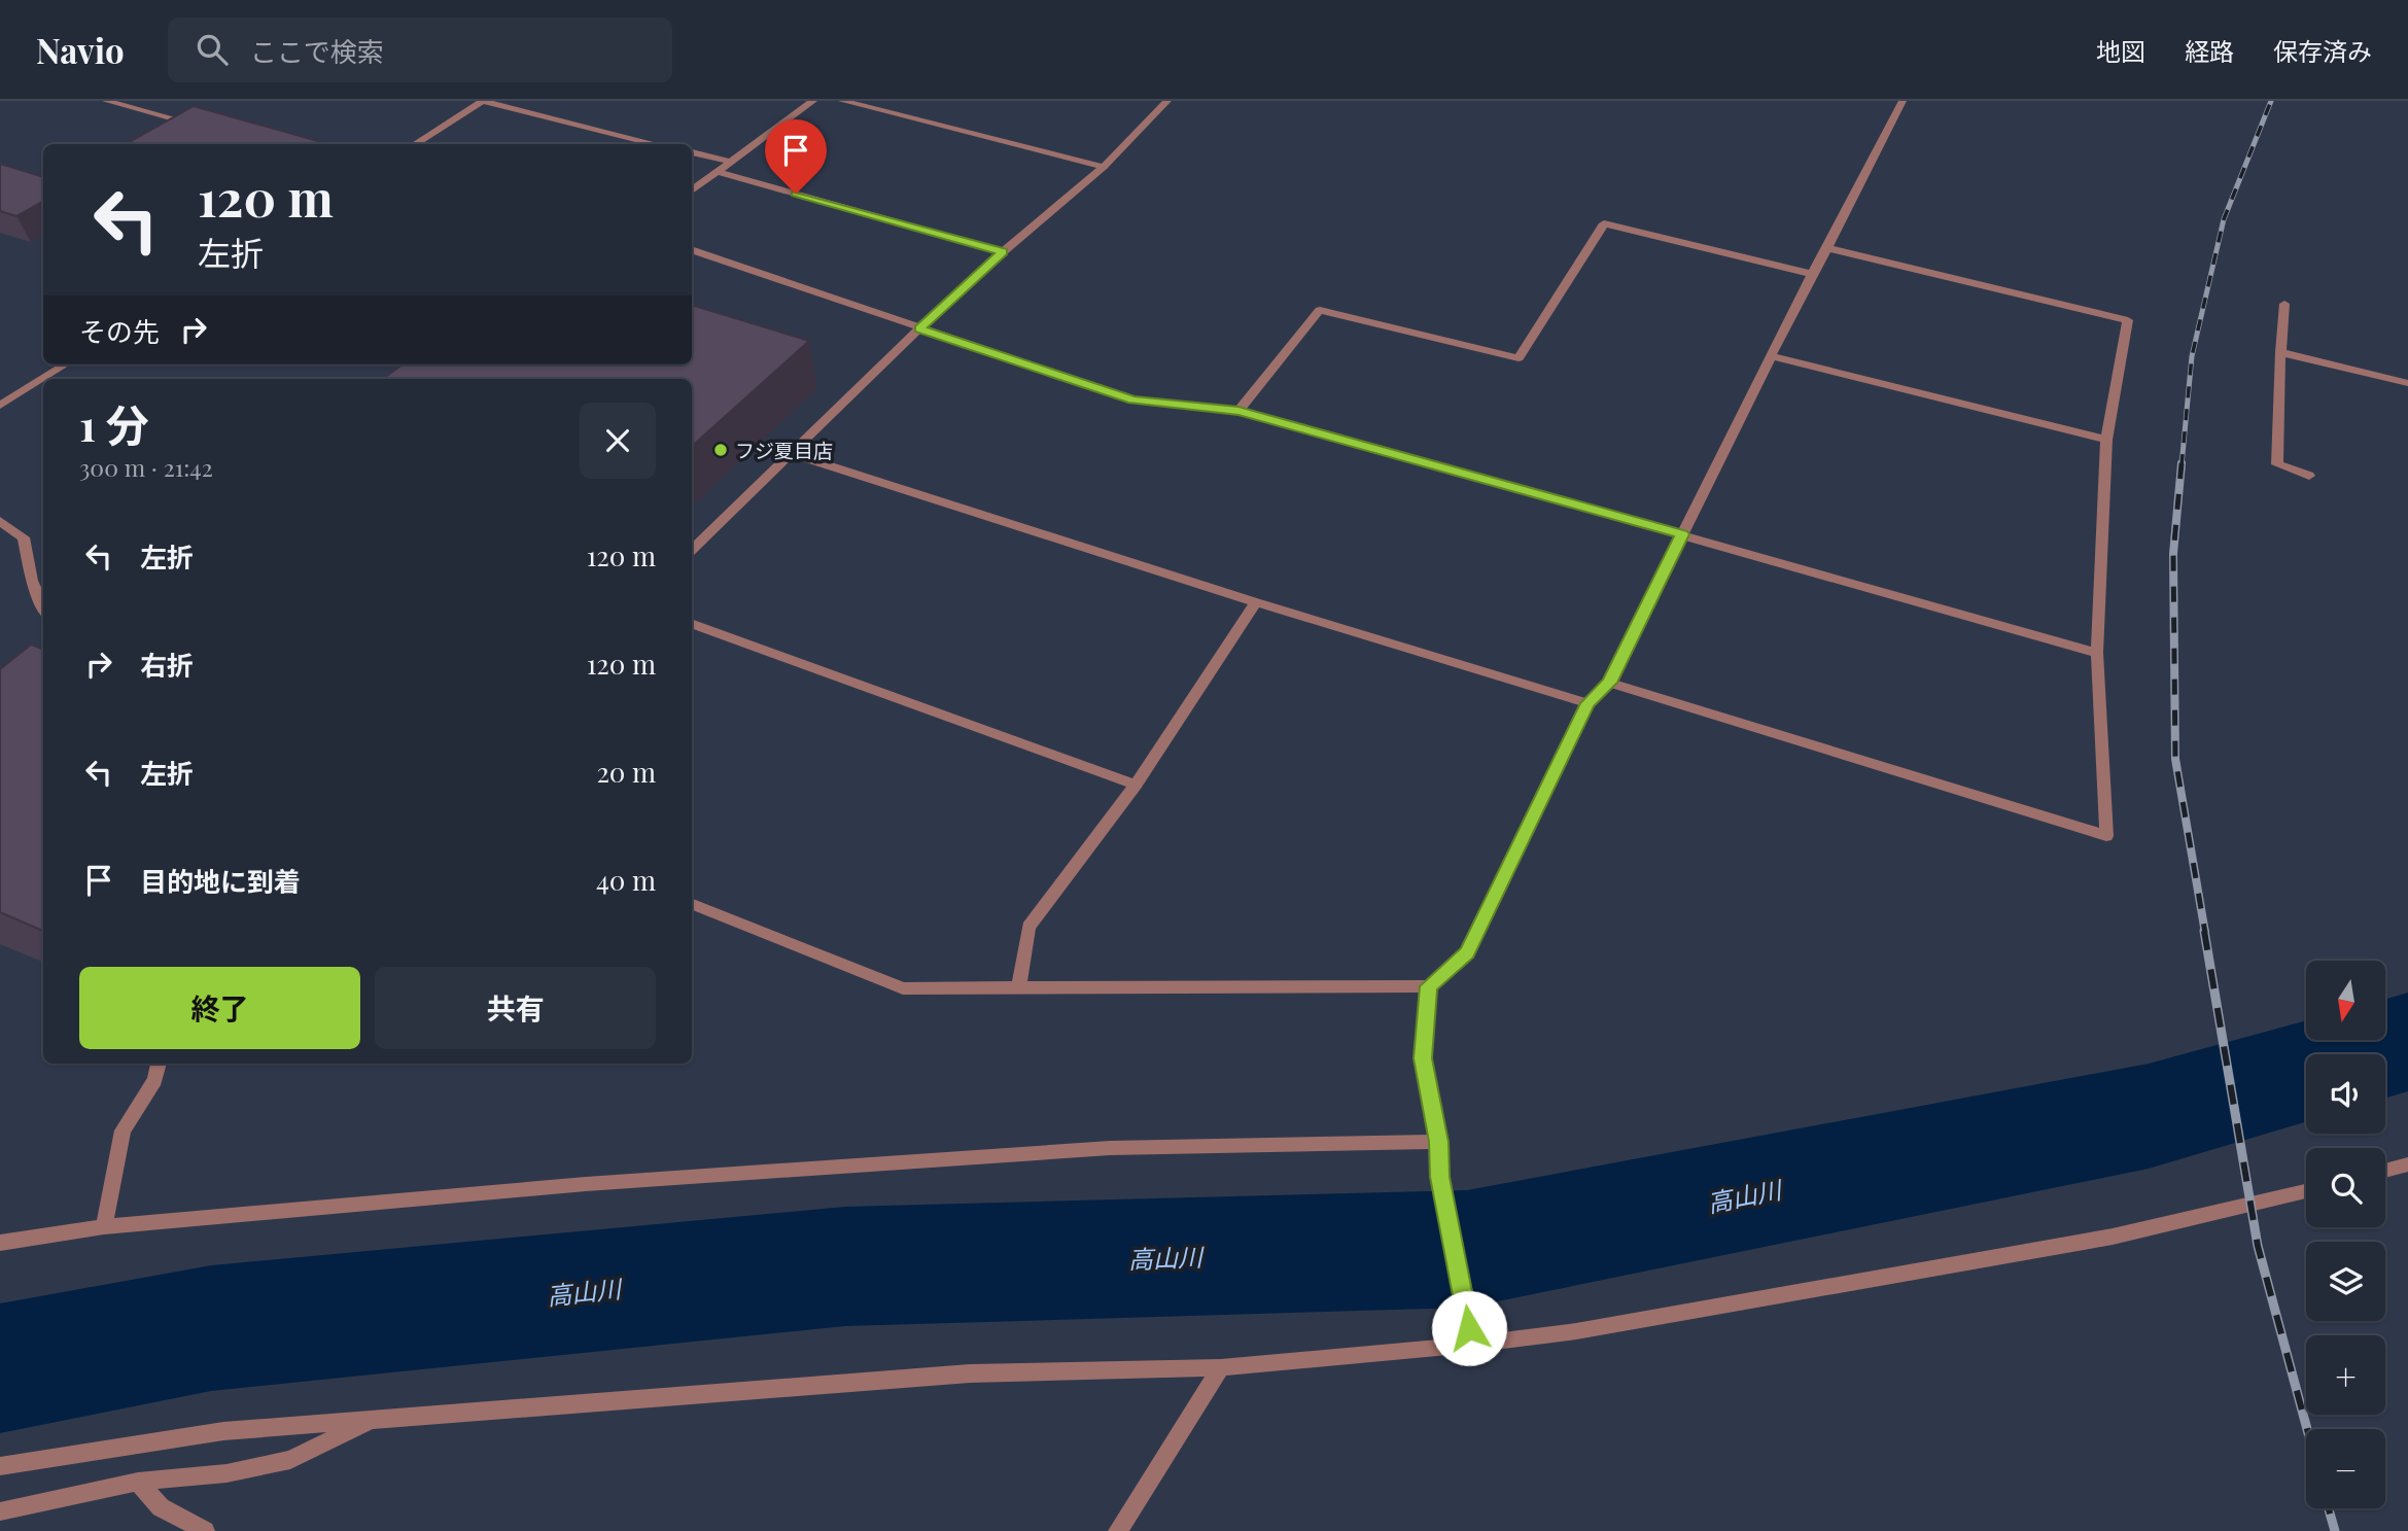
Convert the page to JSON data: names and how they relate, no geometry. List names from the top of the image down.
{
  "water": ["高山川"],
  "places": ["フジ夏目店"],
  "north": "bottom",
  "page": {
    "header": "Navio",
    "search": "ここで検索",
    "nav": ["地図", "経路", "保存済み"],
    "turn": ["120 m", "左折"],
    "then": "その先",
    "heading": ["1 分", "300 m · 21:42"],
    "list": [
      {
        "name": "左折",
        "value": "120 m"
      },
      {
        "name": "右折",
        "value": "120 m"
      },
      {
        "name": "左折",
        "value": "20 m"
      },
      {
        "name": "目的地に到着",
        "value": "40 m"
      }
    ],
    "buttons": ["終了", "共有"],
    "map_buttons": ["+", "−"]
  }
}
